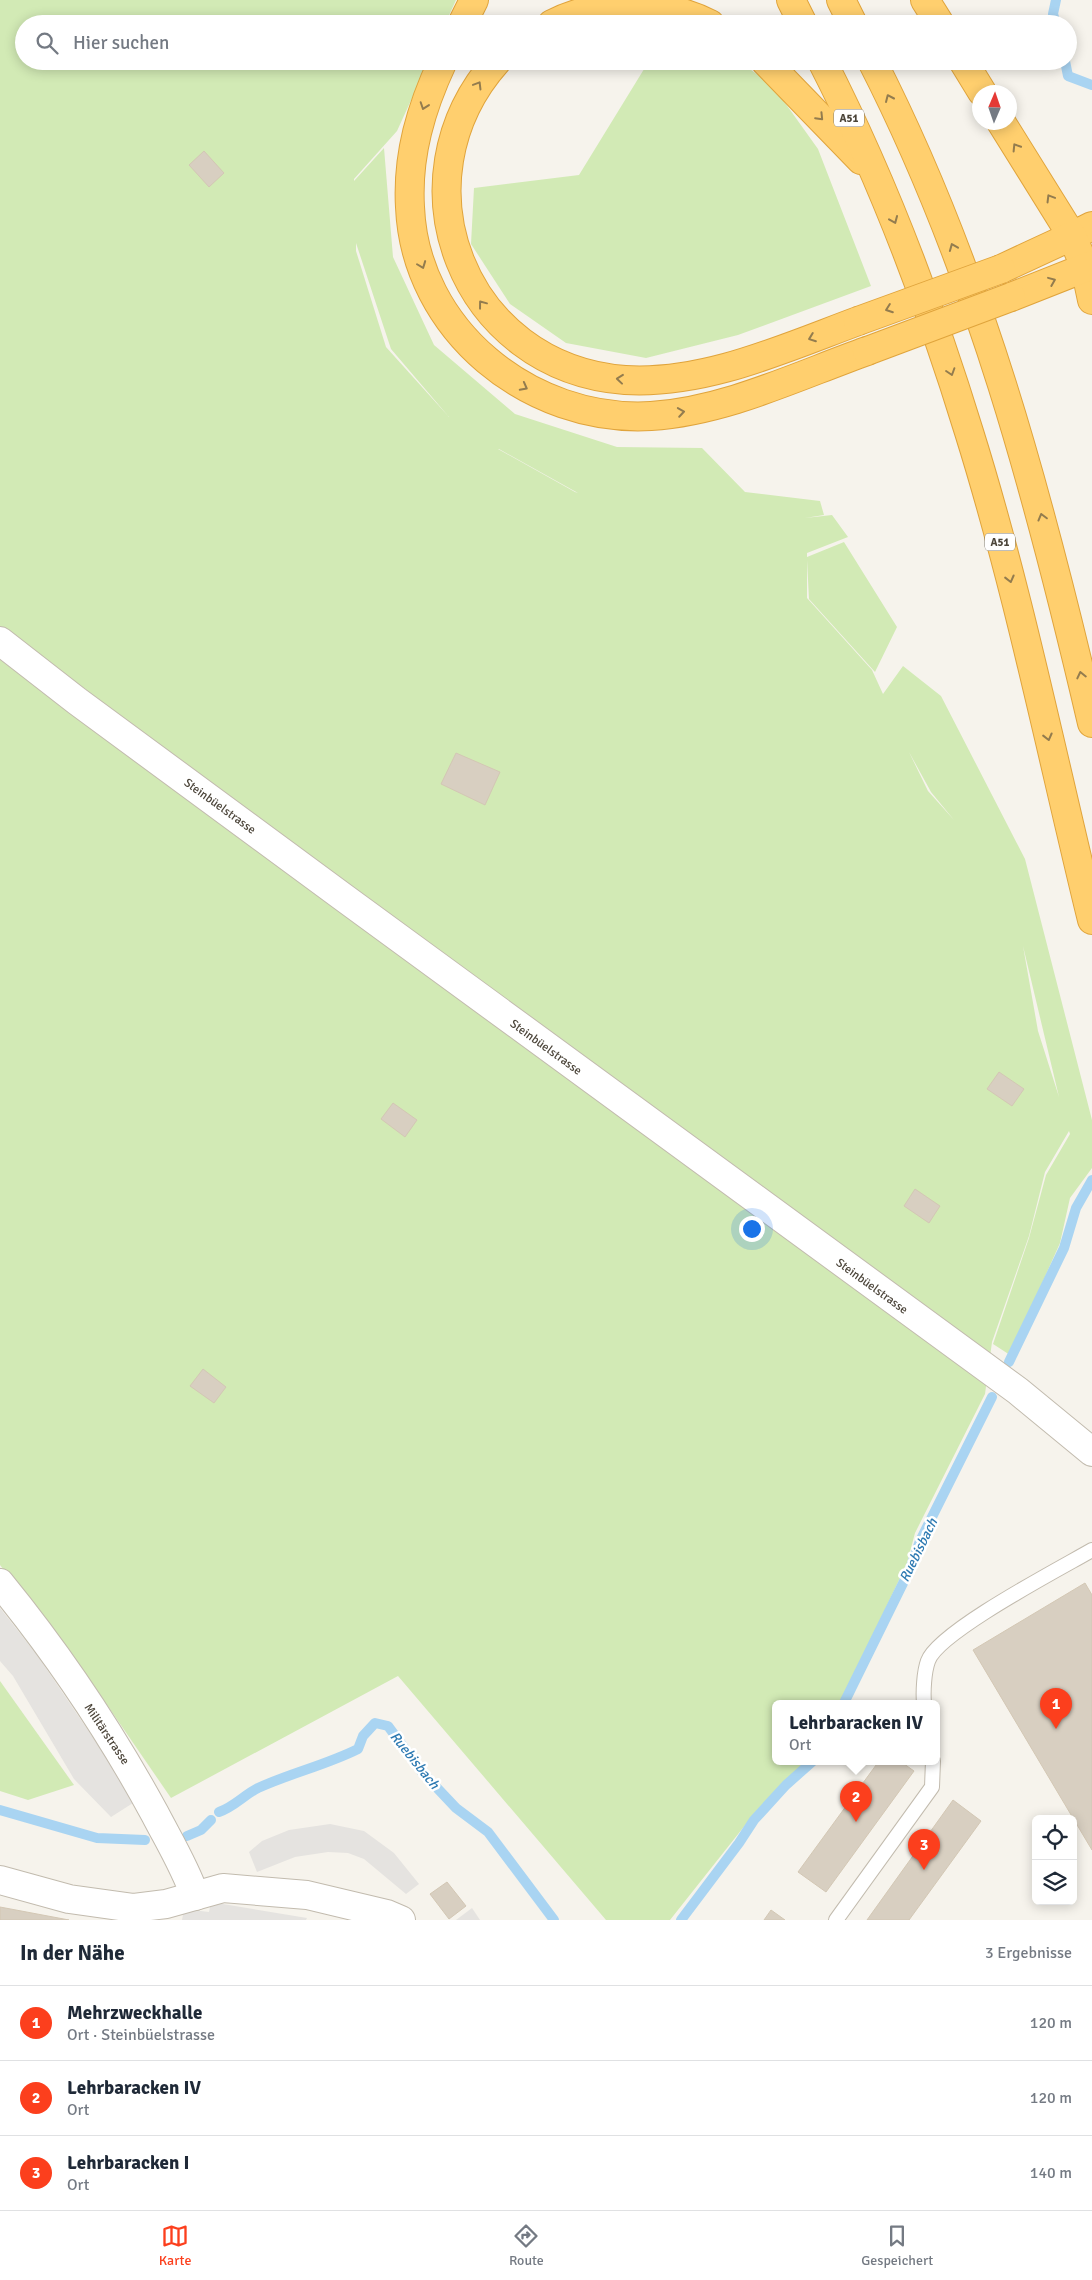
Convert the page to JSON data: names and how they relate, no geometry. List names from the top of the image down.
{
  "streets": {
    "highway": ["A51"],
    "street": ["Steinbüelstrasse", "Militärstrasse"]
  },
  "water": ["Ruebisbach"],
  "north": "top",
  "page": {
    "search": "Hier suchen",
    "pins": ["1", "2", "3"],
    "popup": ["Lehrbaracken IV", "Ort"],
    "heading": ["In der Nähe", "3 Ergebnisse"],
    "list": [
      {
        "mark": "1",
        "name": "Mehrzweckhalle",
        "note": "Ort · Steinbüelstrasse",
        "value": "120 m"
      },
      {
        "mark": "2",
        "name": "Lehrbaracken IV",
        "note": "Ort",
        "value": "120 m"
      },
      {
        "mark": "3",
        "name": "Lehrbaracken I",
        "note": "Ort",
        "value": "140 m"
      }
    ],
    "nav": ["Karte", "Route", "Gespeichert"]
  }
}
